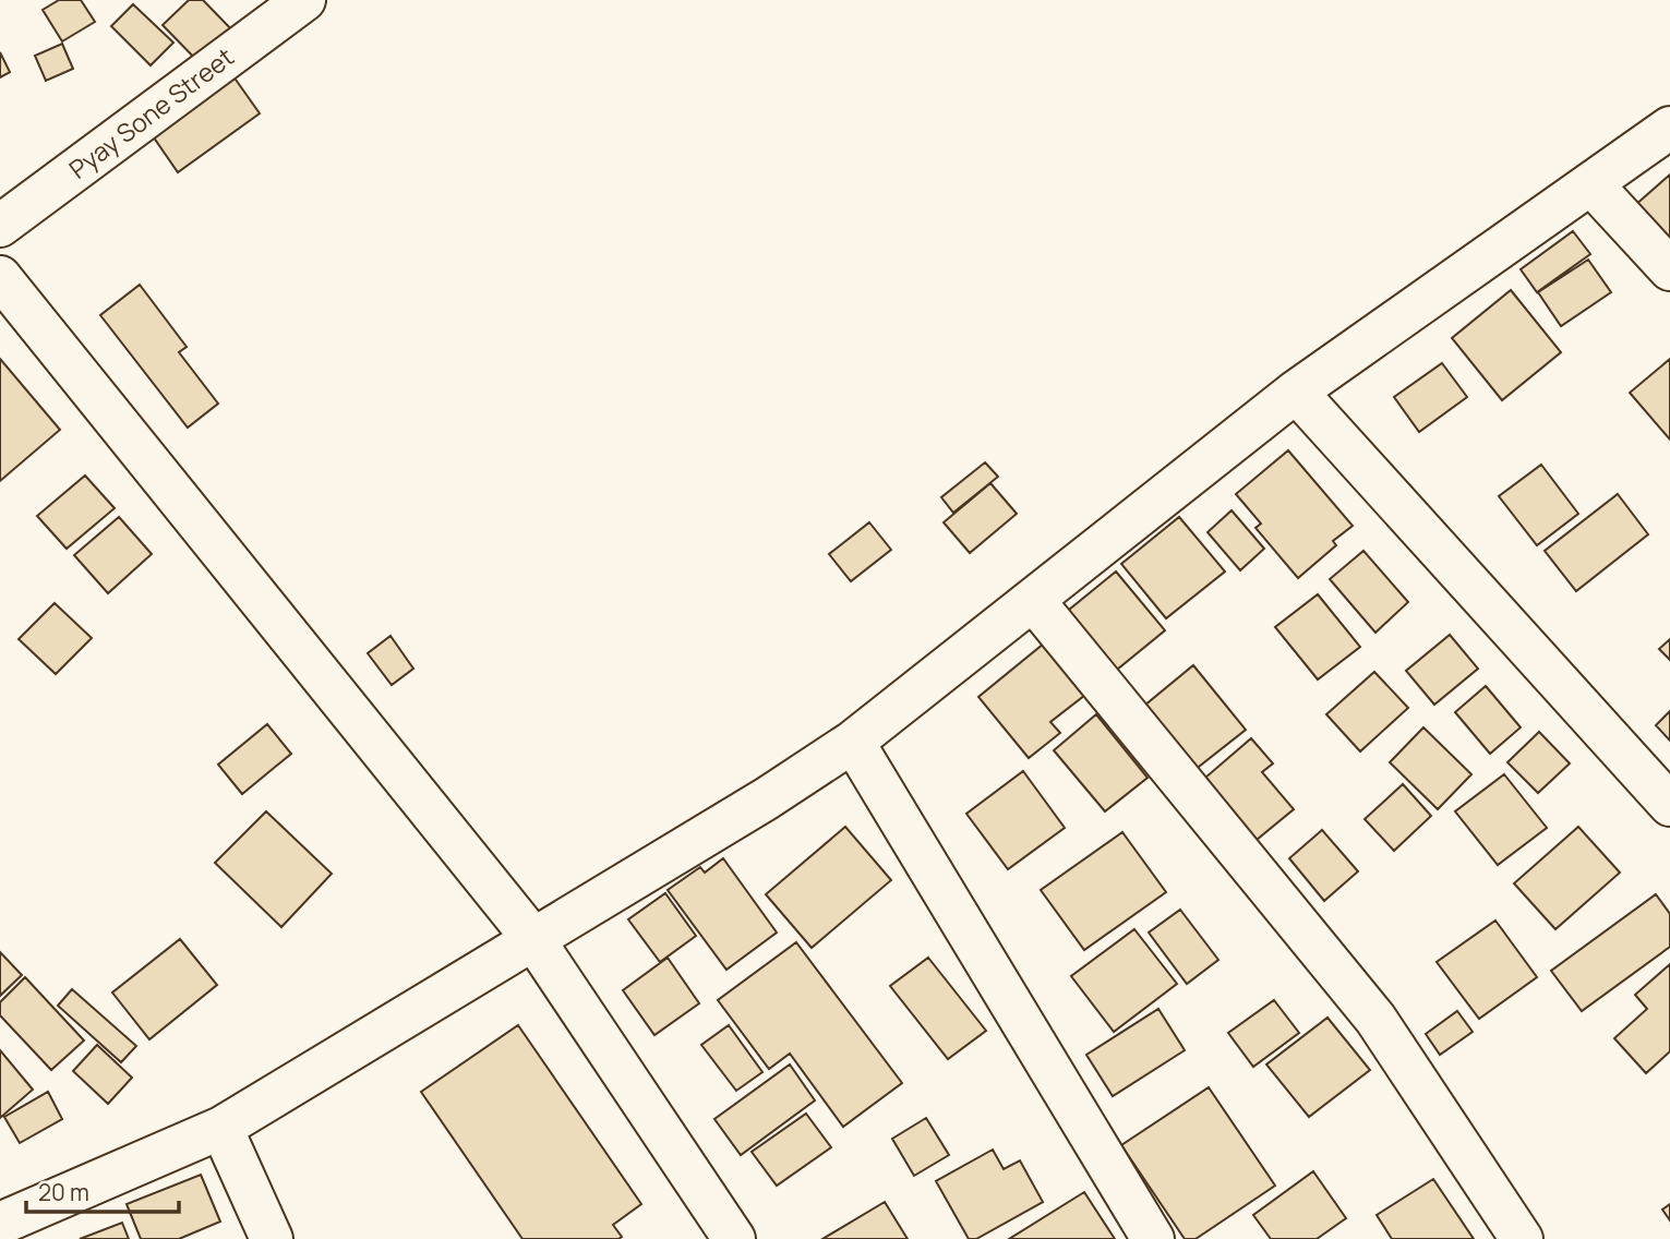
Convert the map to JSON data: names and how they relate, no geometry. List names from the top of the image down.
{
  "streets": {
    "street": ["Pyay Sone Street"]
  },
  "scale_bar": "20 m"
}
